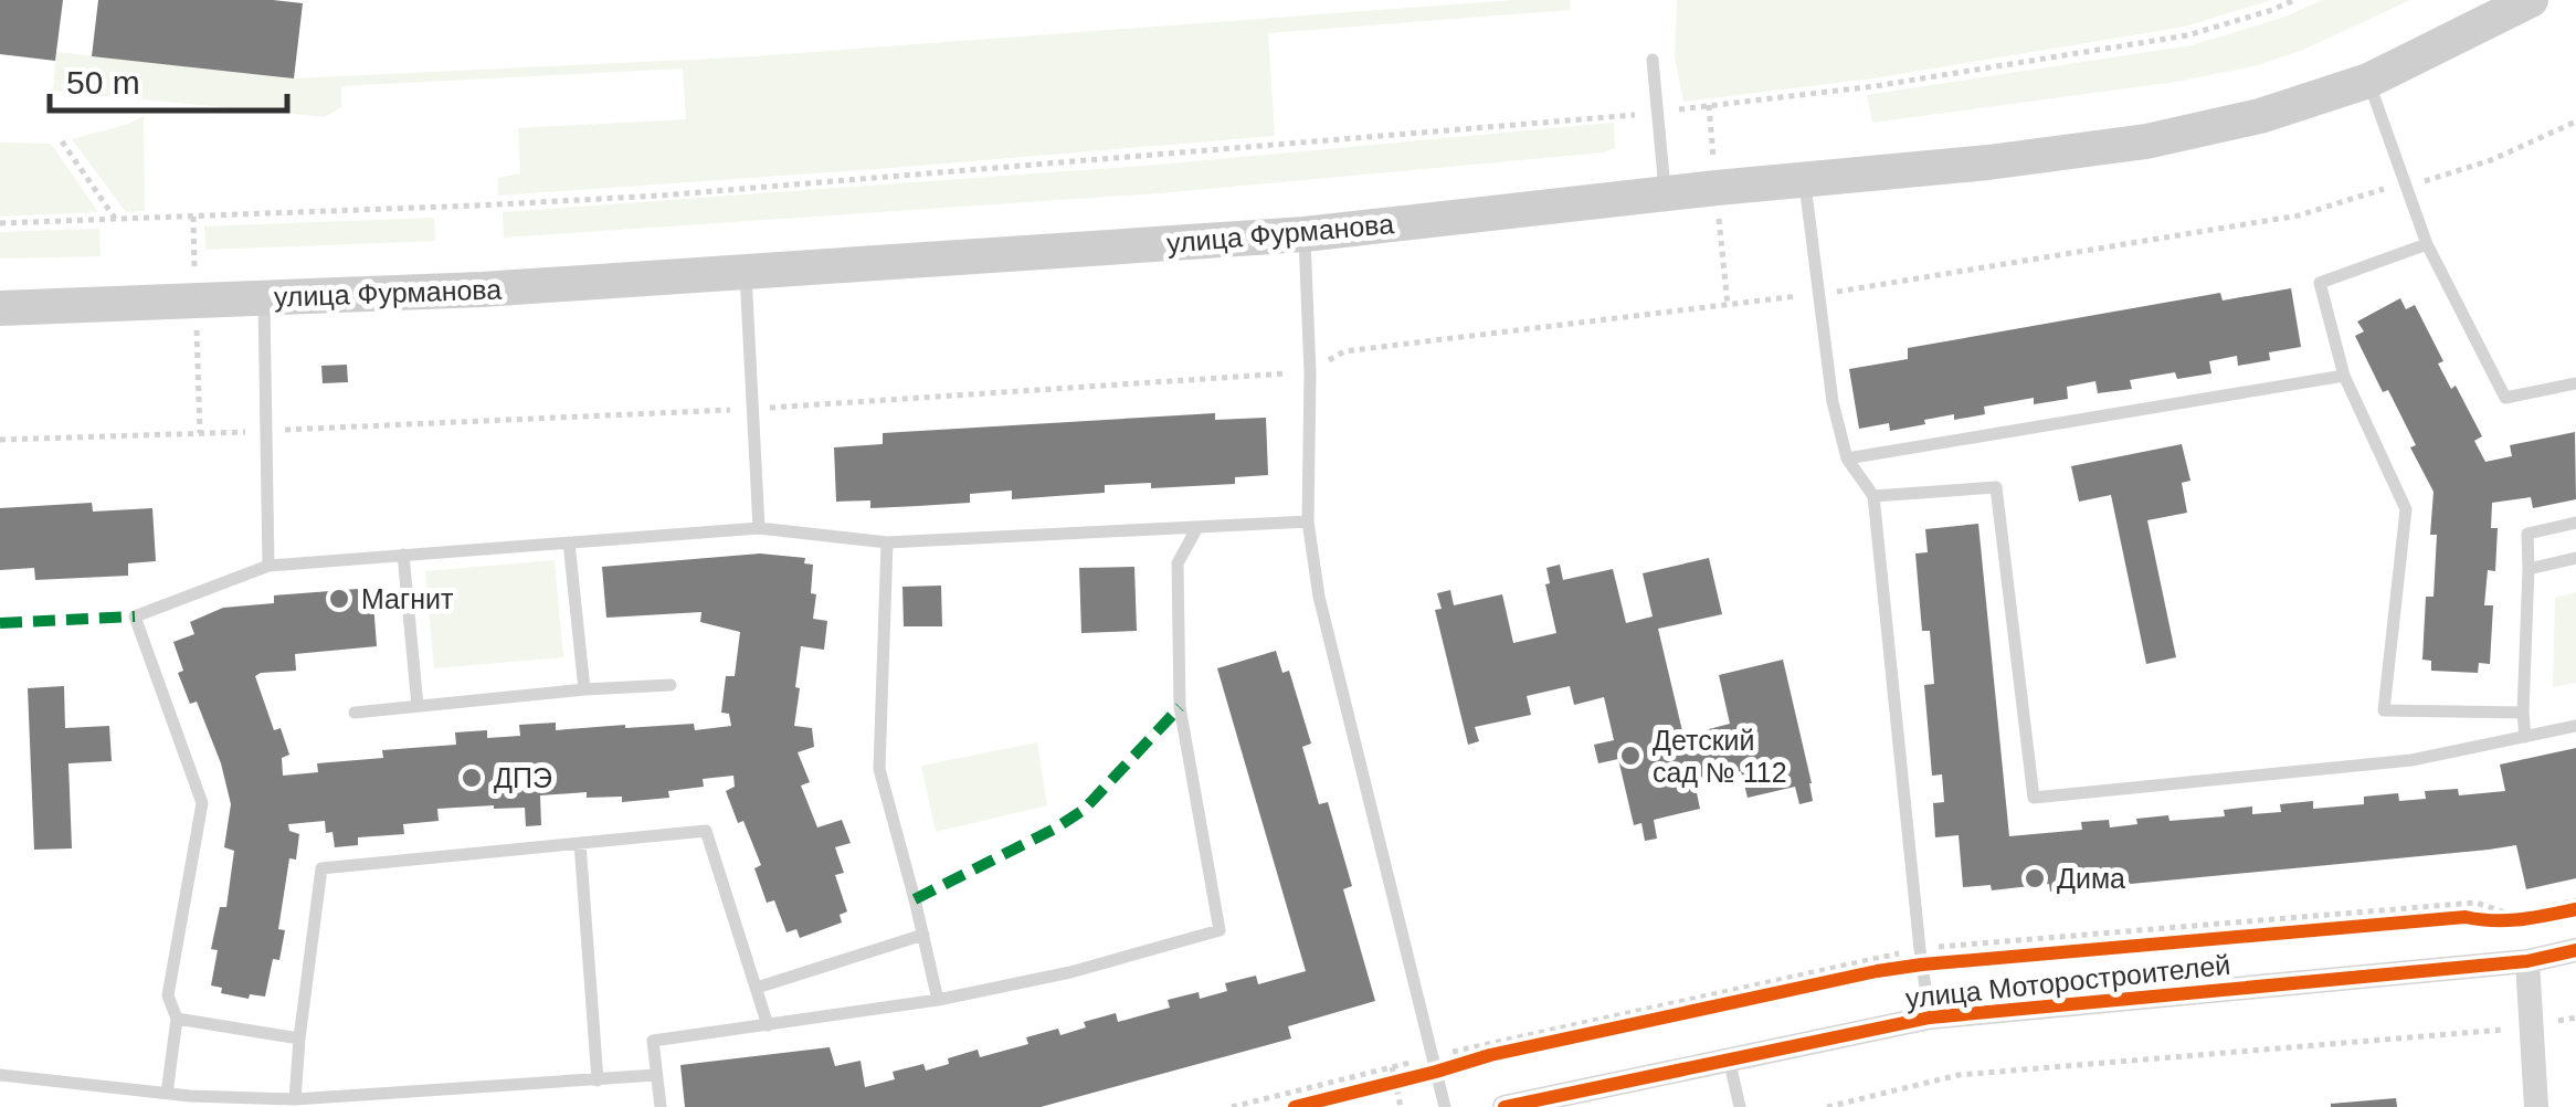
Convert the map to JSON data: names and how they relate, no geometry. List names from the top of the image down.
{
  "streets": {
    "main road": ["улица Фурманова"],
    "street": ["улица Моторостроителей"]
  },
  "places": [
    "Магнит",
    "Детский сад № 112",
    "ДПЭ",
    "Дима"
  ],
  "scale_bar": "50 m"
}
